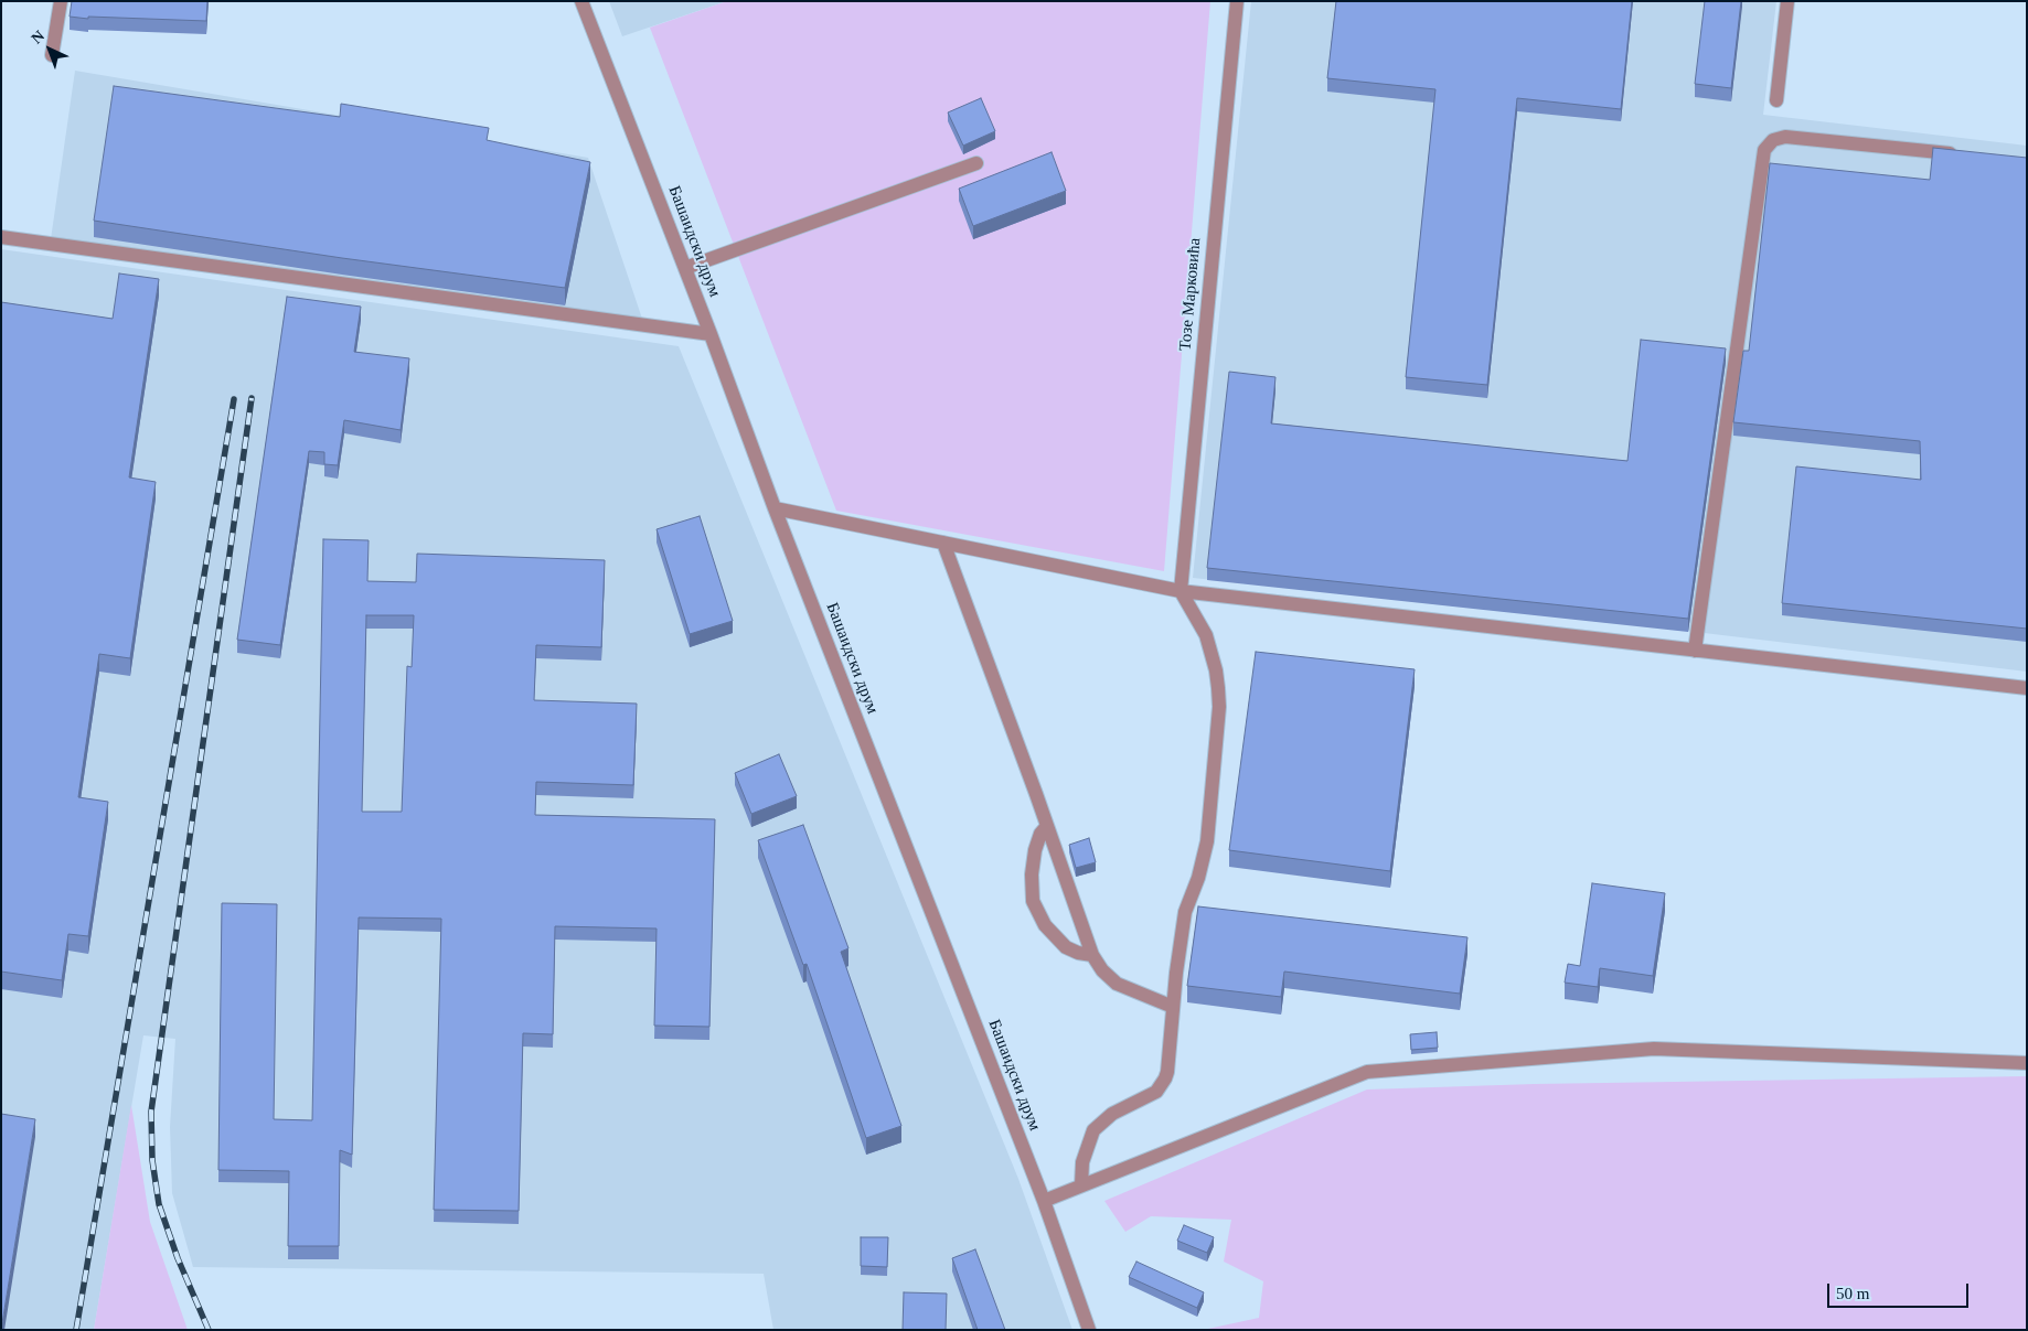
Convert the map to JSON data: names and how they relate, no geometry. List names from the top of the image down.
{
  "streets": {
    "street": ["Башаидски друм", "Тозе Марковића"]
  },
  "scale_bar": "50 m",
  "north": "top left"
}
